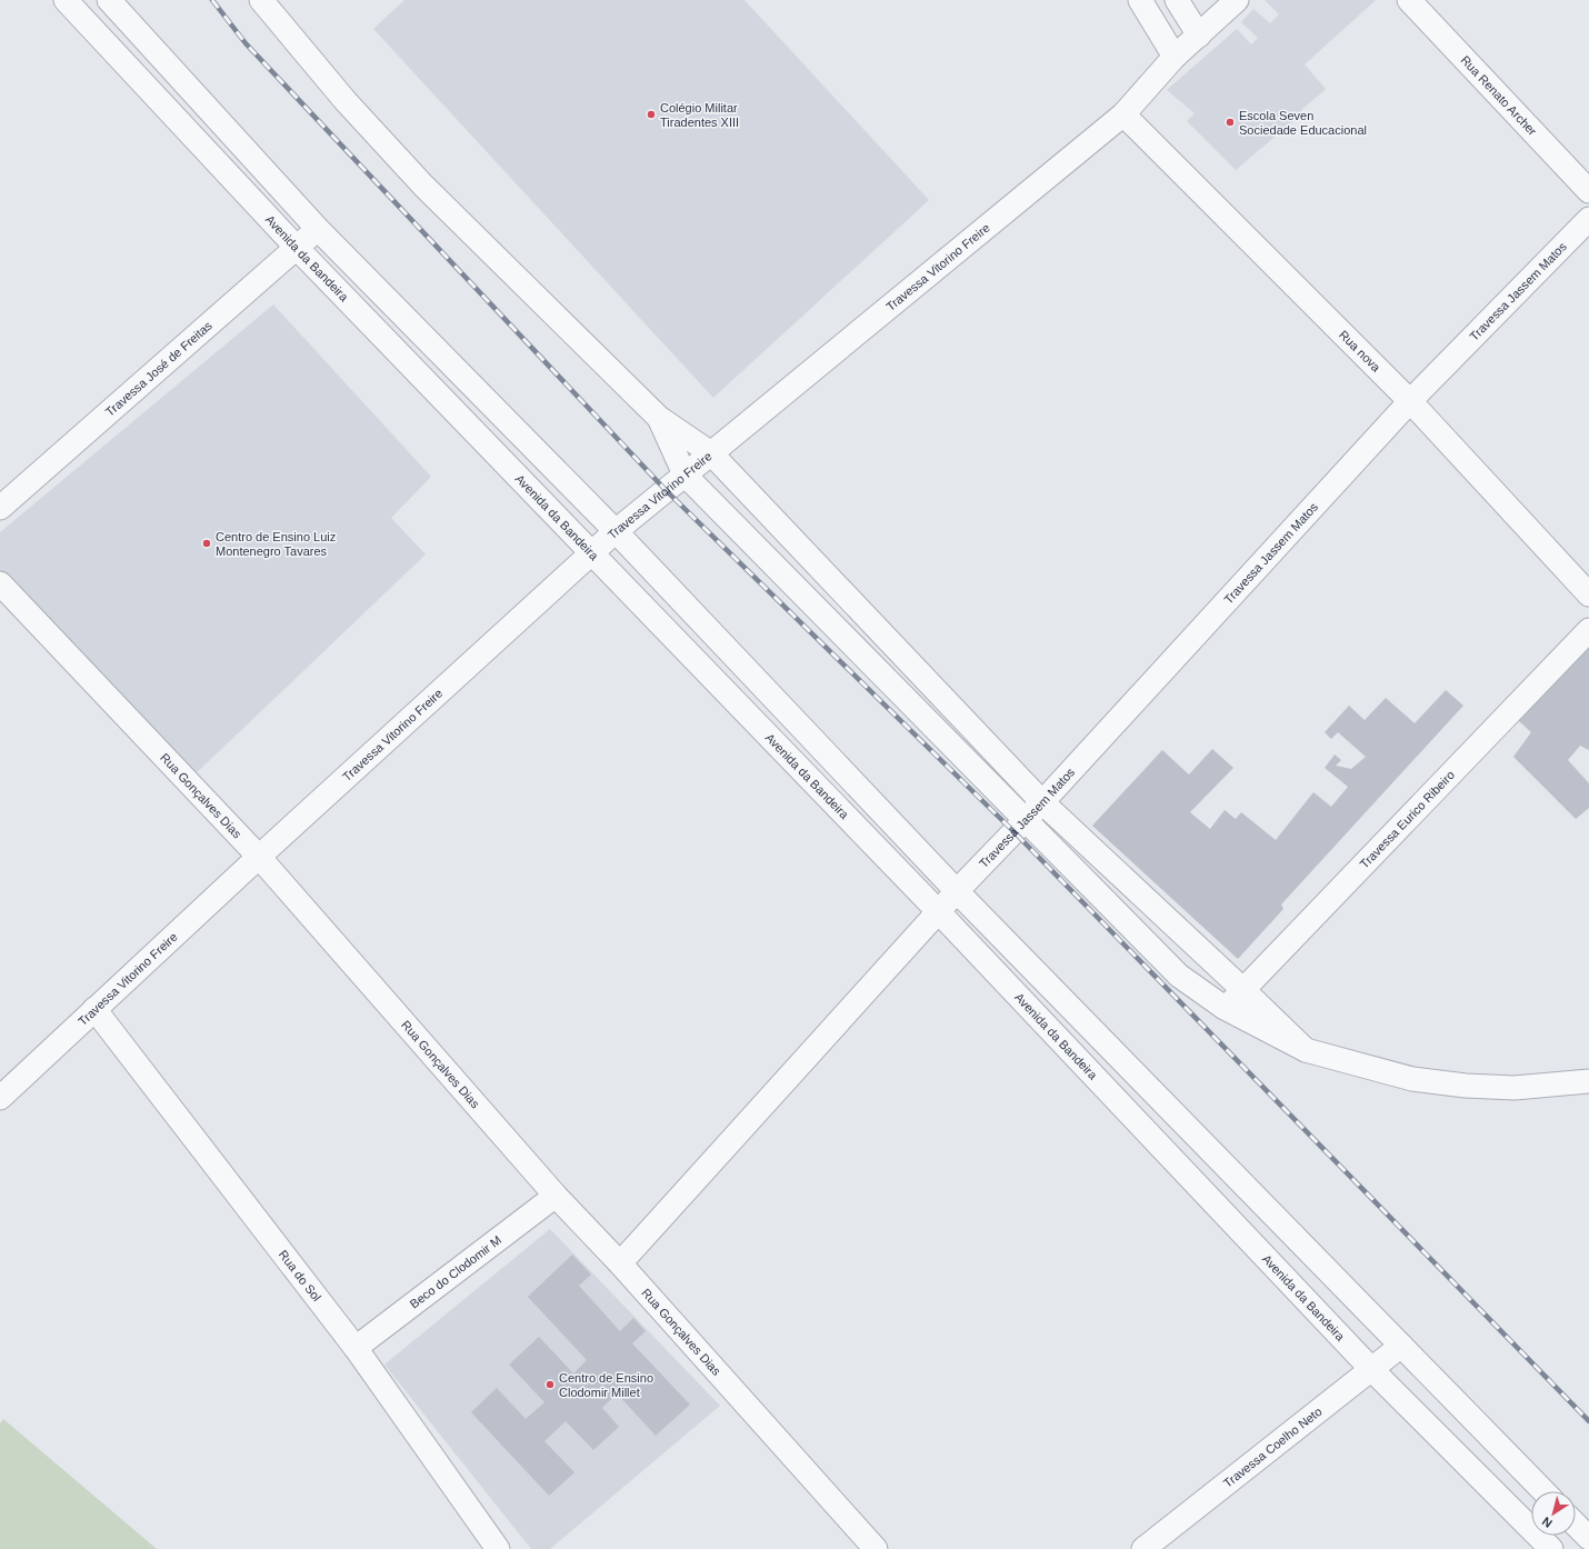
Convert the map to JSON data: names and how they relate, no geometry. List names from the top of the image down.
{
  "streets": {
    "street": [
      "Rua Renato Archer",
      "Avenida da Bandeira",
      "Travessa Vitorino Freire",
      "Travessa Jassem Matos",
      "Rua nova",
      "Travessa José de Freitas",
      "Rua Gonçalves Dias",
      "Travessa Eurico Ribeiro",
      "Beco do Clodomir M",
      "Rua do Sol",
      "Travessa Coelho Neto"
    ]
  },
  "crossings": [
    ["Avenida da Bandeira", "Travessa Vitorino Freire"],
    ["Avenida da Bandeira", "Travessa Jassem Matos"],
    ["Avenida da Bandeira", "Travessa José de Freitas"],
    ["Avenida da Bandeira", "Travessa Coelho Neto"],
    ["Travessa Vitorino Freire", "Rua nova"],
    ["Travessa Vitorino Freire", "Rua Gonçalves Dias"],
    ["Travessa Vitorino Freire", "Rua do Sol"],
    ["Travessa Jassem Matos", "Rua nova"],
    ["Travessa Jassem Matos", "Rua Gonçalves Dias"],
    ["Rua Gonçalves Dias", "Beco do Clodomir M"],
    ["Beco do Clodomir M", "Rua do Sol"]
  ],
  "places": [
    "Colégio Militar Tiradentes XIII",
    "Escola Seven Sociedade Educacional",
    "Centro de Ensino Luiz Montenegro Tavares",
    "Centro de Ensino Clodomir Millet"
  ],
  "north": "bottom left"
}
